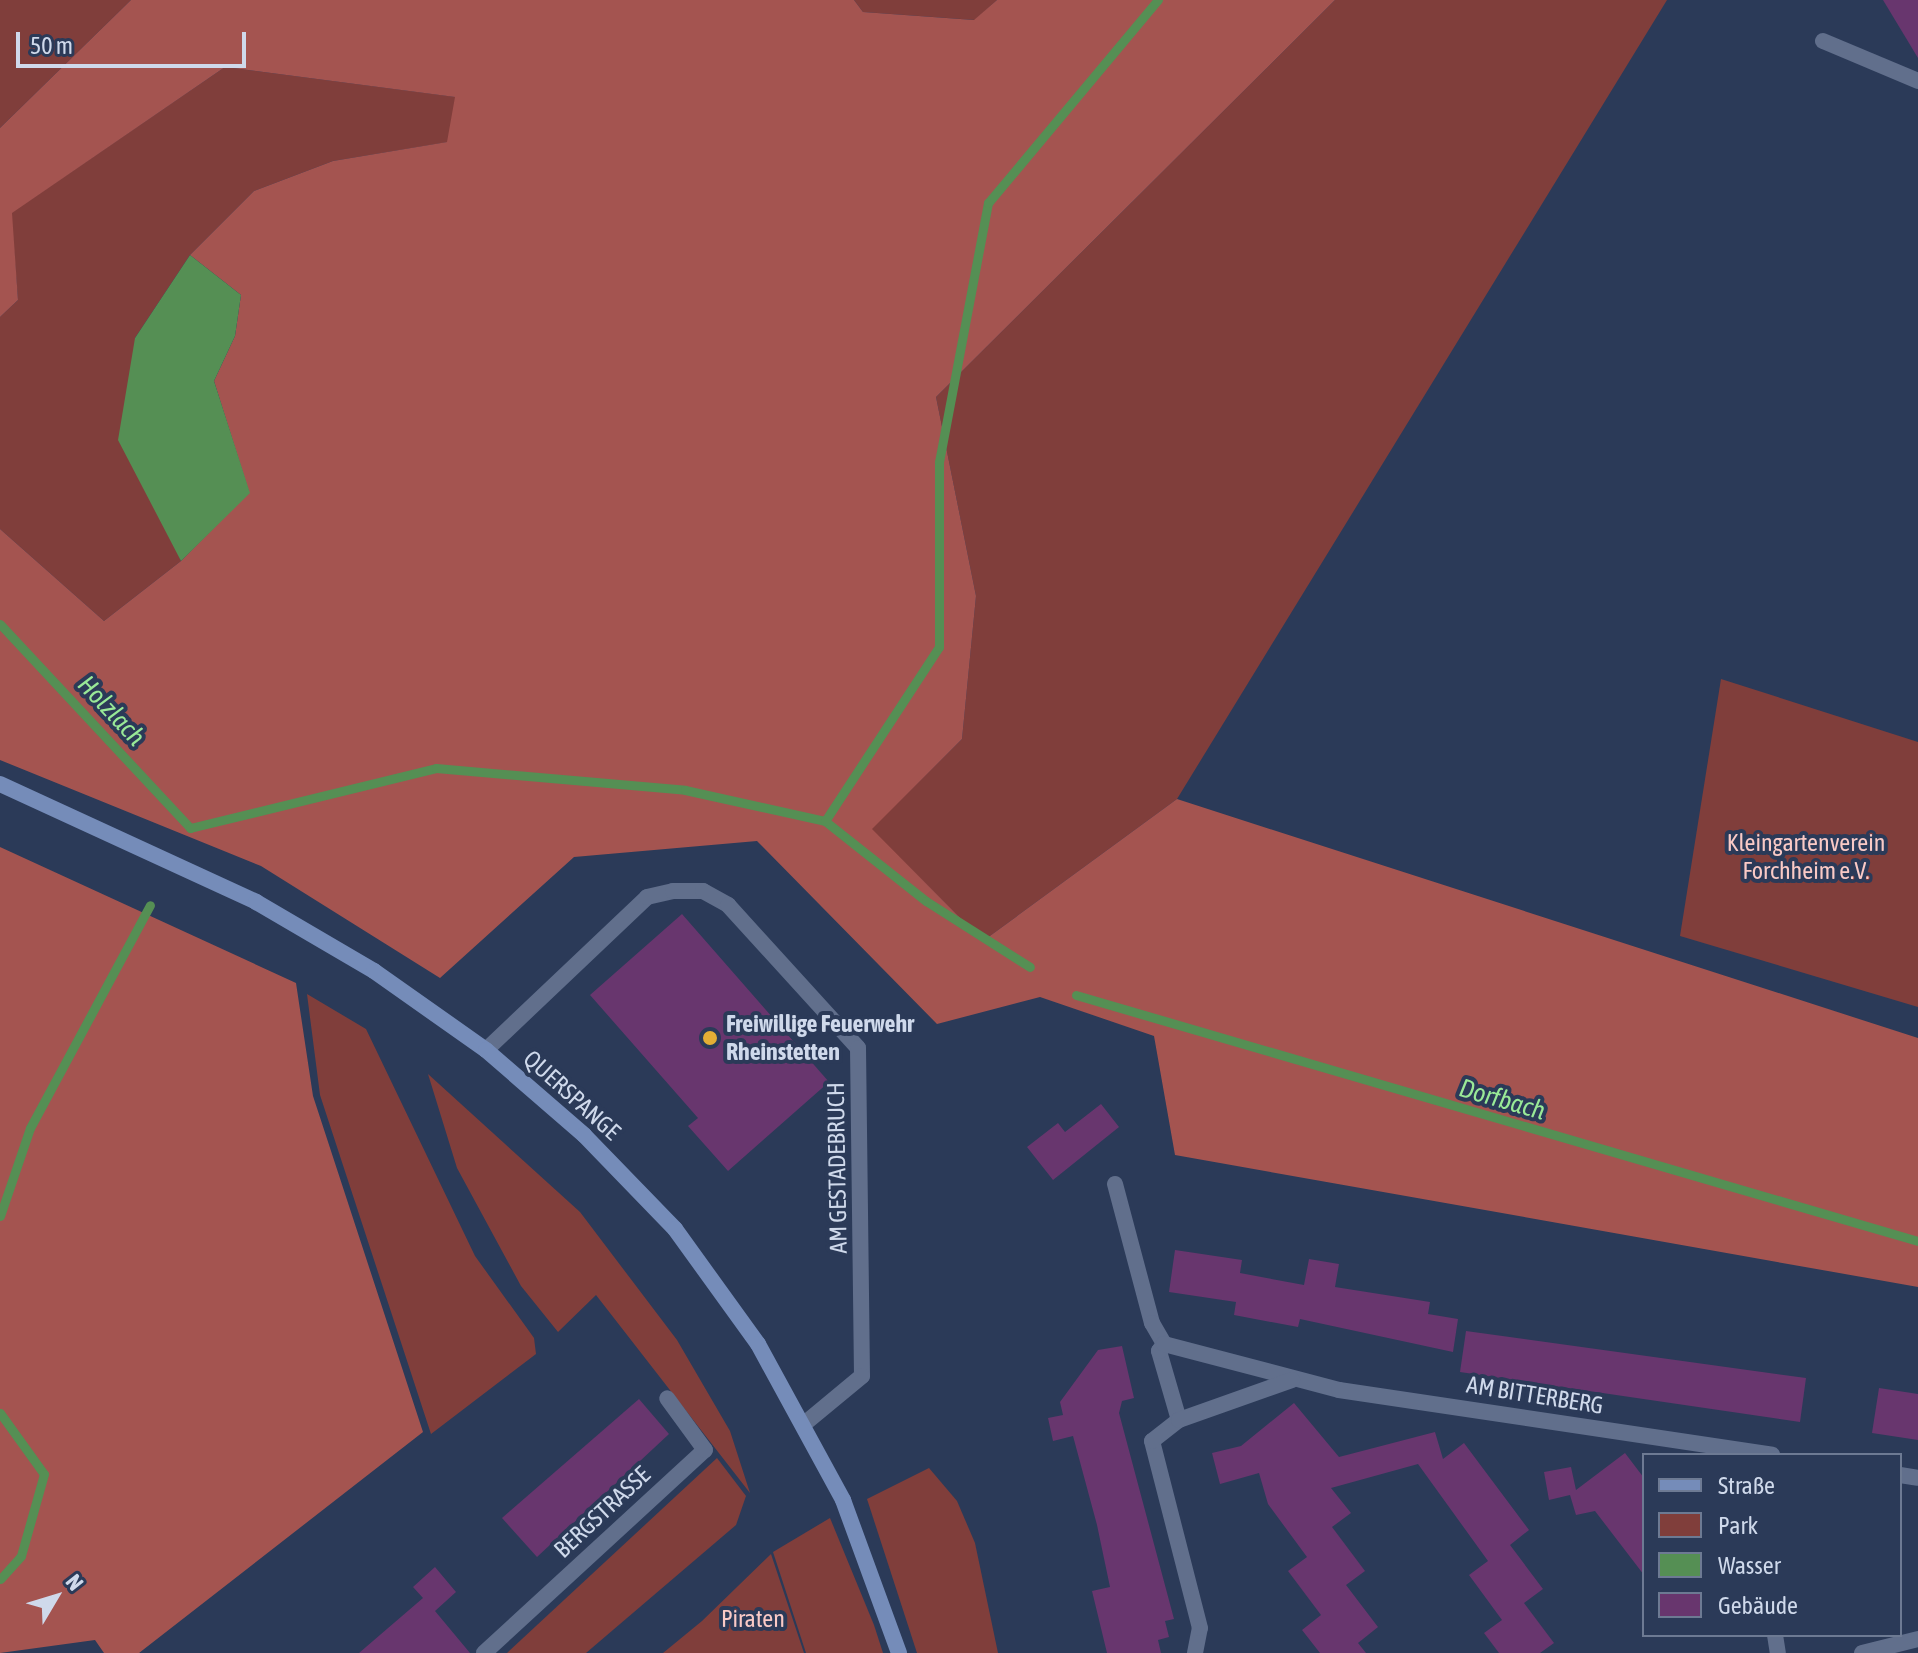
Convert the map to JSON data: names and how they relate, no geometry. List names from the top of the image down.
{
  "streets": {
    "main road": ["QUERSPANGE"],
    "street": ["AM GESTADEBRUCH", "AM BITTERBERG", "BERGSTRASSE"]
  },
  "crossings": [
    ["QUERSPANGE", "AM GESTADEBRUCH"]
  ],
  "water": ["Holzlach", "Dorfbach"],
  "parks": ["Kleingartenverein Forchheim e.V.", "Piraten"],
  "places": ["Freiwillige Feuerwehr Rheinstetten"],
  "legend": [
    "Straße",
    "Park",
    "Wasser",
    "Gebäude"
  ],
  "scale_bar": "50 m",
  "north": "top right"
}
